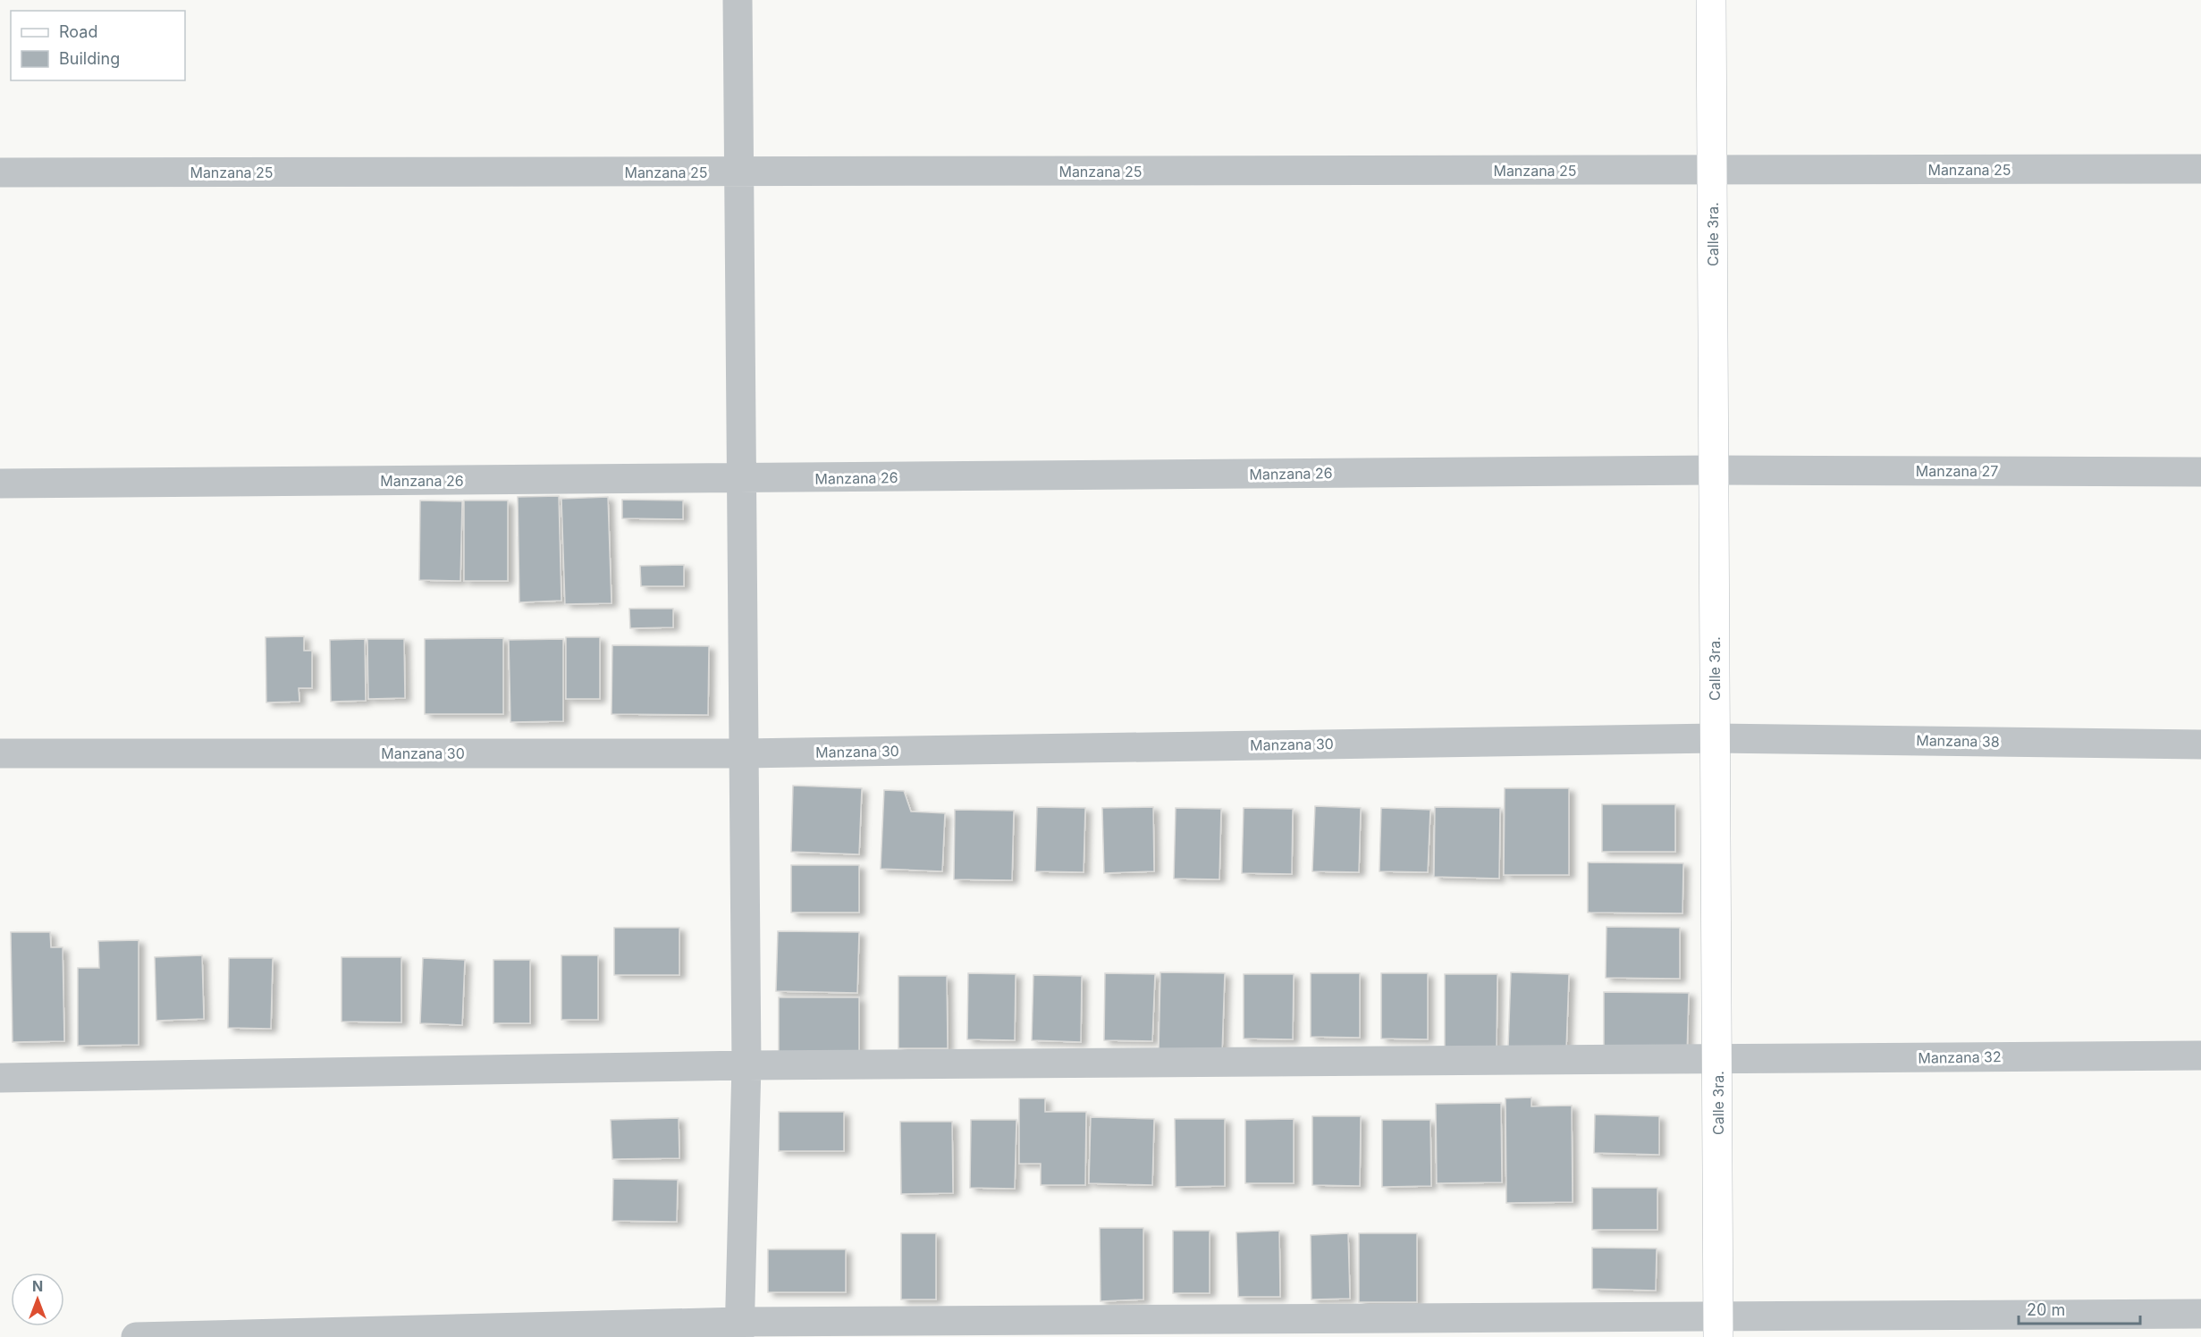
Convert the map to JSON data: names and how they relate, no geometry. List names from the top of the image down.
{
  "streets": {
    "main road": ["Calle 3ra."],
    "street": [
      "Manzana 25",
      "Manzana 27",
      "Manzana 26",
      "Manzana 38",
      "Manzana 30",
      "Manzana 32"
    ]
  },
  "crossings": [
    ["Manzana 25", "Calle 3ra."],
    ["Calle 3ra.", "Manzana 27"],
    ["Calle 3ra.", "Manzana 26"],
    ["Calle 3ra.", "Manzana 38"],
    ["Calle 3ra.", "Manzana 30"],
    ["Calle 3ra.", "Manzana 32"],
    ["Manzana 27", "Manzana 26"],
    ["Manzana 38", "Manzana 30"]
  ],
  "legend": ["Road", "Building"],
  "scale_bar": "20 m",
  "north": "top"
}
